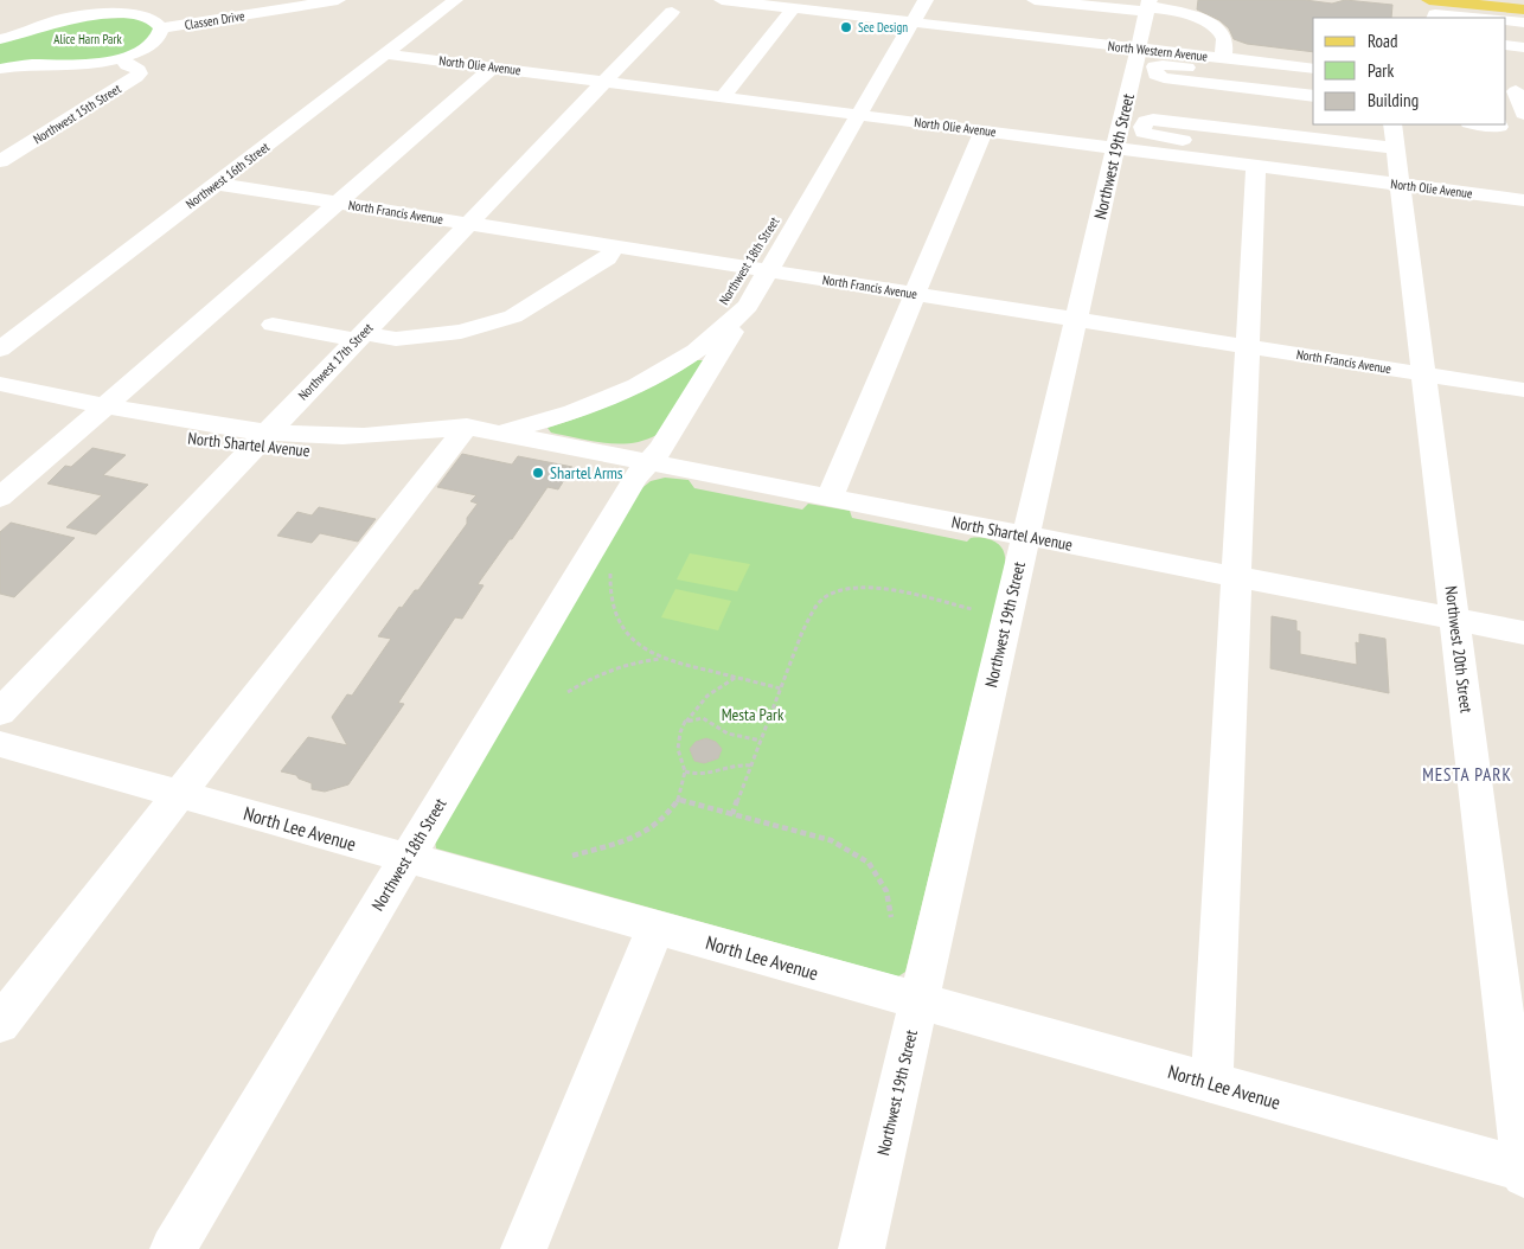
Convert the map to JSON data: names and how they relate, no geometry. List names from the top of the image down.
{
  "streets": {
    "street": [
      "Classen Drive",
      "North Western Avenue",
      "North Olie Avenue",
      "Northwest 15th Street",
      "Northwest 19th Street",
      "Northwest 16th Street",
      "North Francis Avenue",
      "Northwest 18th Street",
      "Northwest 17th Street",
      "North Shartel Avenue",
      "Northwest 20th Street",
      "North Lee Avenue"
    ]
  },
  "crossings": [
    ["Classen Drive", "Northwest 15th Street"],
    ["North Western Avenue", "Northwest 19th Street"],
    ["North Western Avenue", "Northwest 18th Street"],
    ["North Olie Avenue", "Northwest 19th Street"],
    ["North Olie Avenue", "Northwest 16th Street"],
    ["North Olie Avenue", "Northwest 18th Street"],
    ["North Olie Avenue", "Northwest 17th Street"],
    ["North Olie Avenue", "Northwest 20th Street"],
    ["Northwest 19th Street", "North Francis Avenue"],
    ["Northwest 19th Street", "North Shartel Avenue"],
    ["Northwest 19th Street", "North Lee Avenue"],
    ["Northwest 16th Street", "North Francis Avenue"],
    ["North Francis Avenue", "Northwest 18th Street"],
    ["North Francis Avenue", "Northwest 17th Street"],
    ["North Francis Avenue", "Northwest 20th Street"],
    ["Northwest 18th Street", "North Shartel Avenue"],
    ["Northwest 18th Street", "North Lee Avenue"],
    ["Northwest 17th Street", "North Shartel Avenue"],
    ["North Shartel Avenue", "Northwest 20th Street"],
    ["Northwest 20th Street", "North Lee Avenue"]
  ],
  "districts": ["MESTA PARK"],
  "parks": ["Alice Harn Park", "Mesta Park"],
  "places": ["See Design", "Shartel Arms"],
  "legend": ["Road", "Park", "Building"]
}
